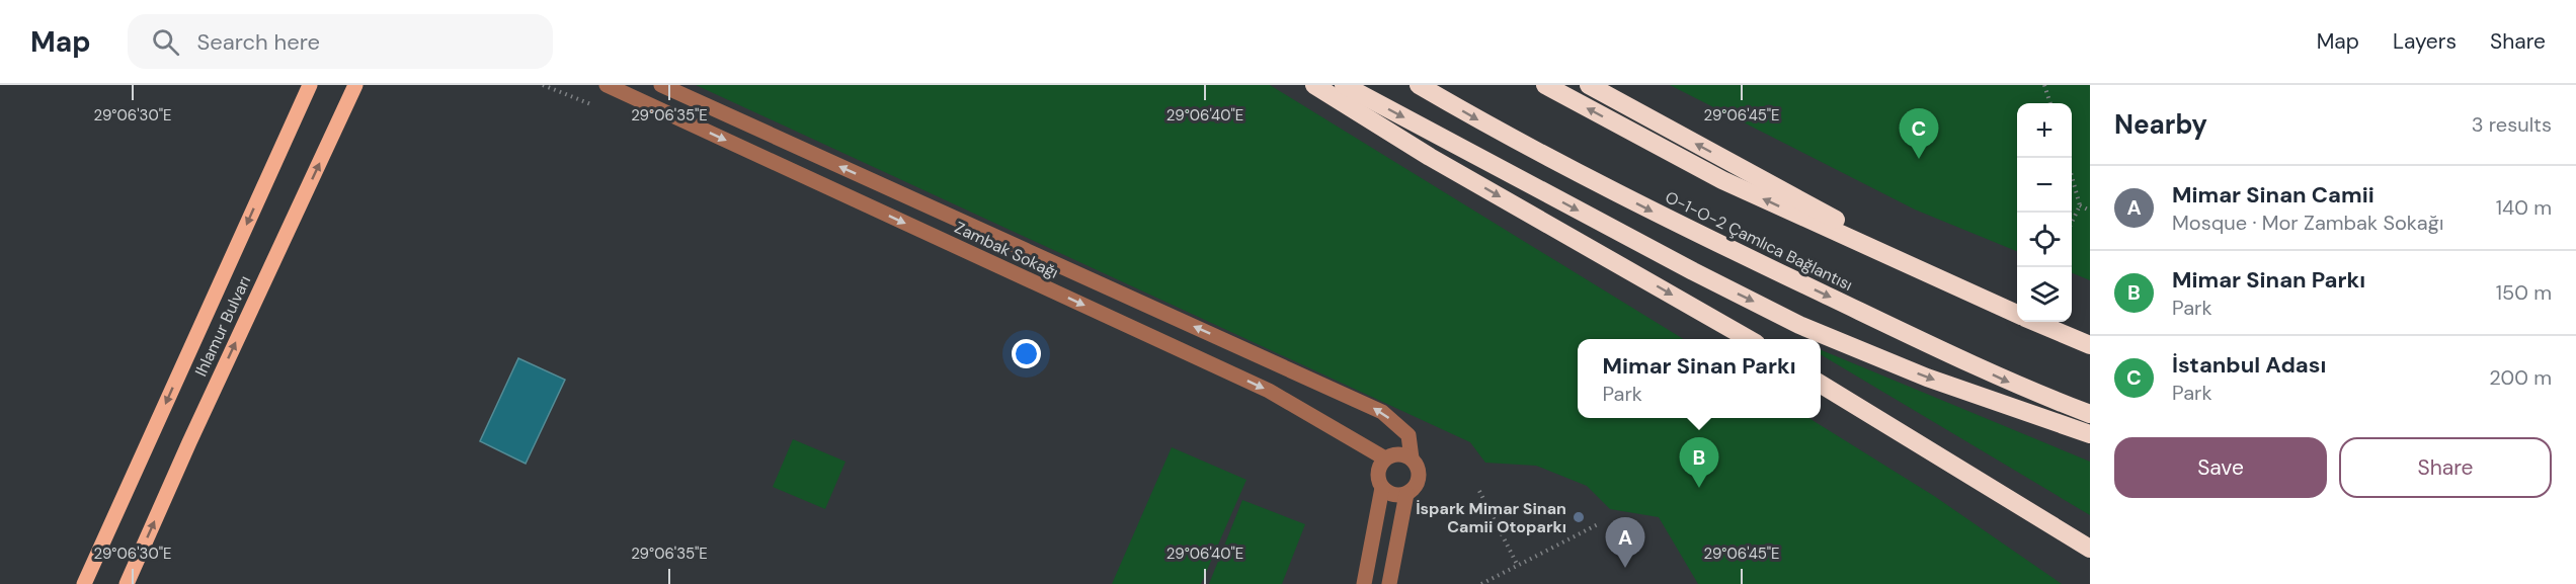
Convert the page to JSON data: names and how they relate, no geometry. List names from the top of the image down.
{
  "streets": {
    "highway": ["O-1-O-2 Çamlıca Bağlantısı"],
    "main road": ["Ihlamur Bulvarı"],
    "street": ["Zambak Sokağı"]
  },
  "places": ["İspark Mimar Sinan Camii Otoparkı"],
  "page": {
    "header": "Map",
    "search": "Search here",
    "nav": ["Map", "Layers", "Share"],
    "heading": ["Nearby", "3 results"],
    "map_buttons": ["+", "−"],
    "pins": ["C", "B", "A"],
    "list": [
      {
        "mark": "A",
        "name": "Mimar Sinan Camii",
        "note": "Mosque · Mor Zambak Sokağı",
        "value": "140 m"
      },
      {
        "mark": "B",
        "name": "Mimar Sinan Parkı",
        "note": "Park",
        "value": "150 m"
      },
      {
        "mark": "C",
        "name": "İstanbul Adası",
        "note": "Park",
        "value": "200 m"
      }
    ],
    "popup": ["Mimar Sinan Parkı", "Park"],
    "buttons": ["Save", "Share"]
  },
  "coordinates": [
    "29°06'30\"E",
    "29°06'35\"E",
    "29°06'40\"E",
    "29°06'45\"E"
  ]
}
